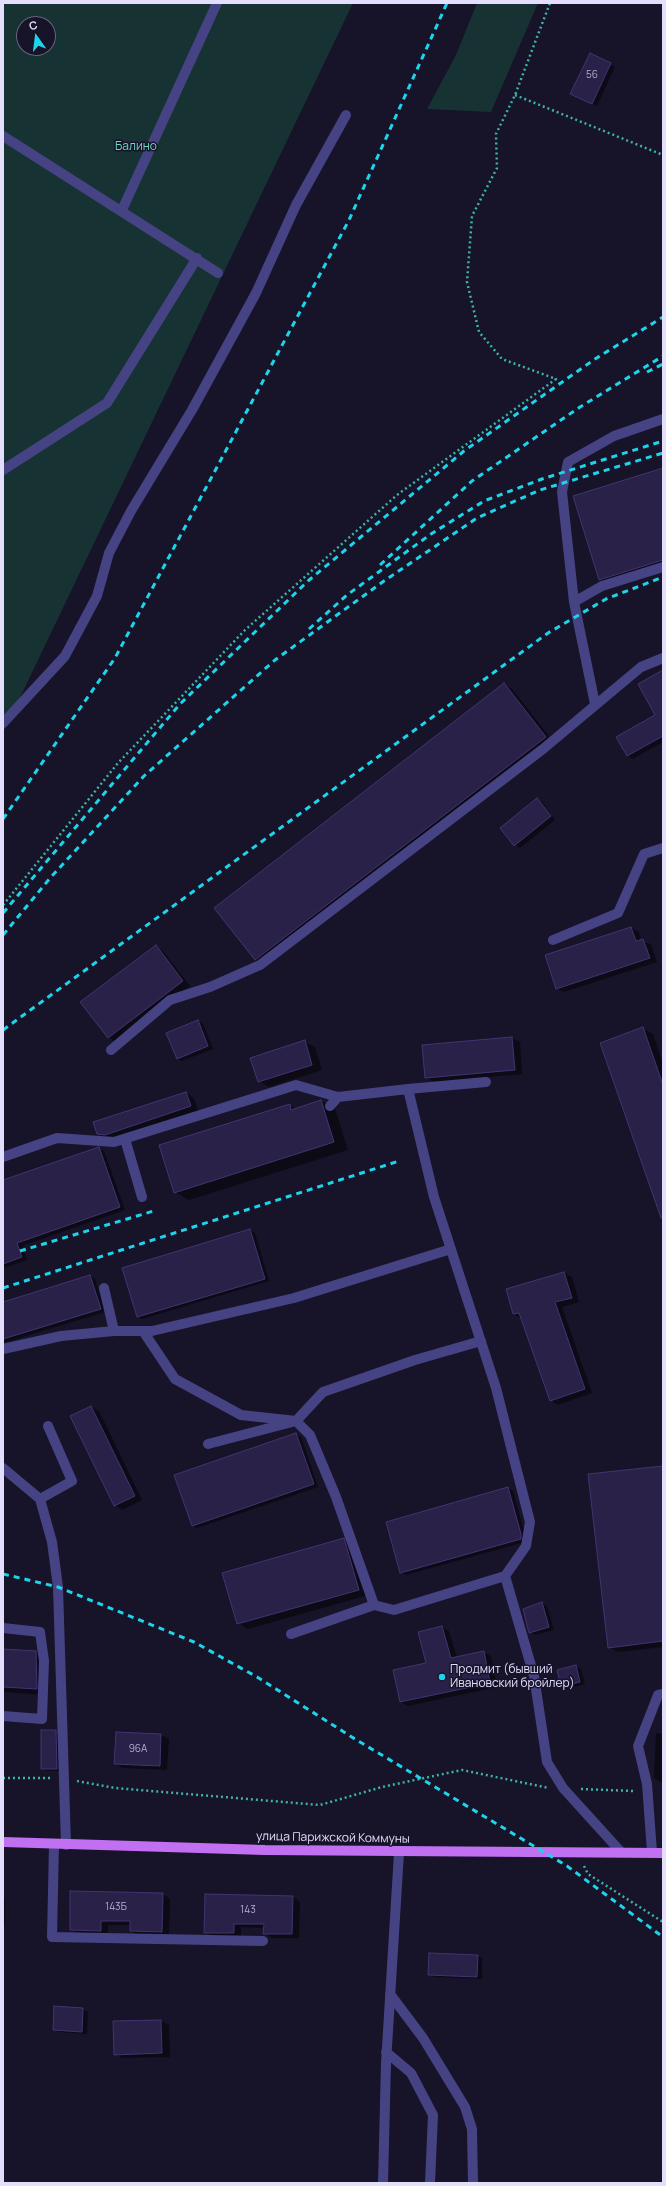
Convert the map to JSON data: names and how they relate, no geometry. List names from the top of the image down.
{
  "streets": {
    "main road": ["улица Парижской Коммуны"]
  },
  "parks": ["Балино"],
  "places": ["Продмит (бывший Ивановский бройлер)"],
  "house_numbers": [
    "56",
    "96А",
    "143Б",
    "143"
  ],
  "north": "top"
}
